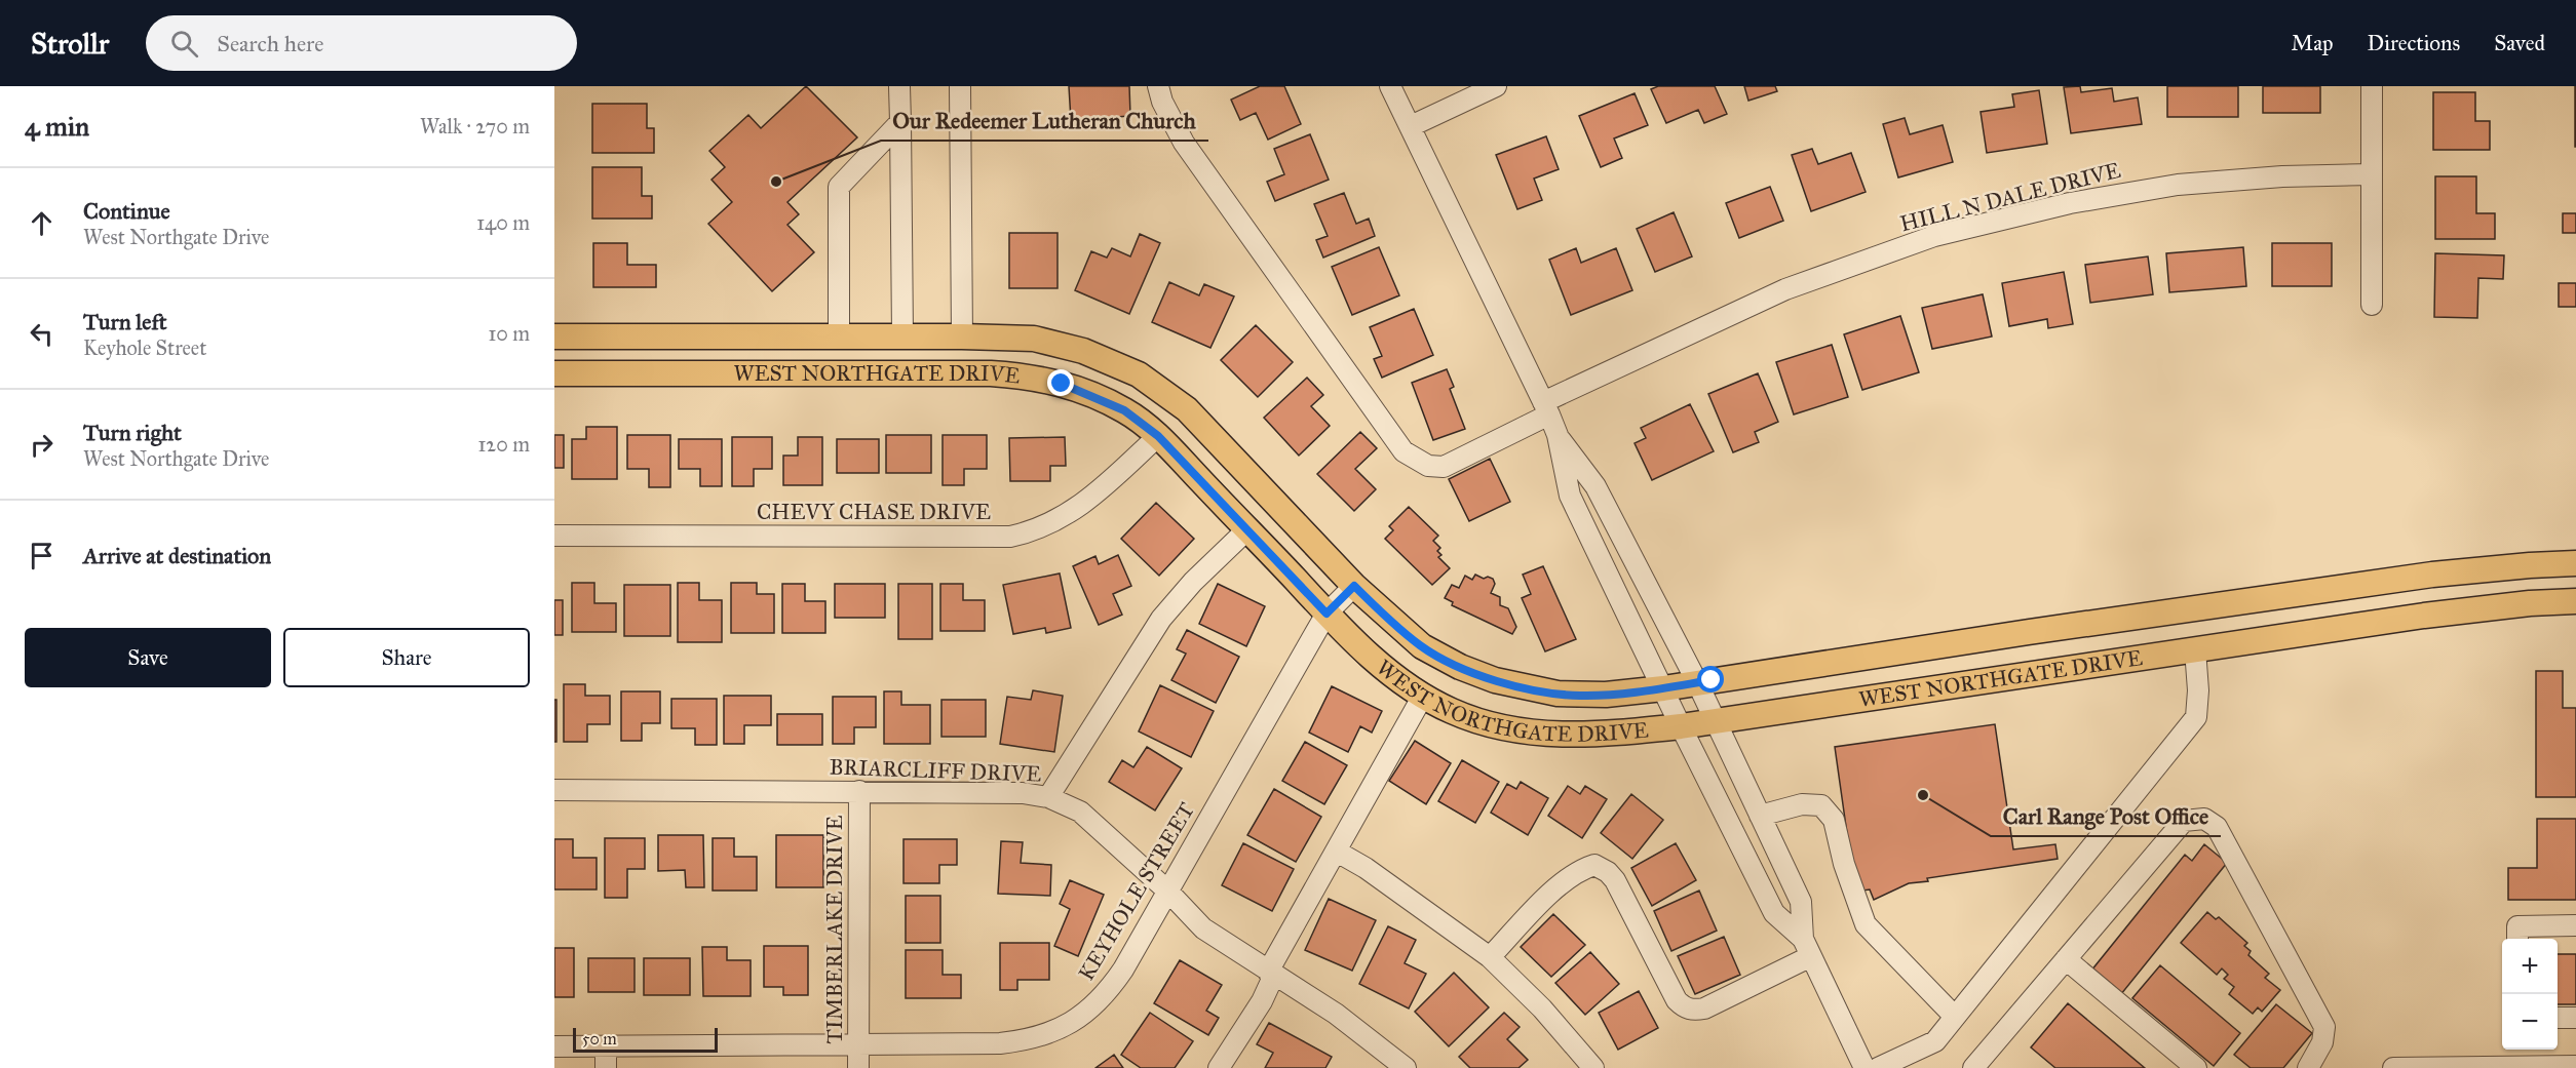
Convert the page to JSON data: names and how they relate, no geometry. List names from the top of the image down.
{
  "streets": {
    "main road": ["WEST NORTHGATE DRIVE"],
    "street": [
      "HILL N DALE DRIVE",
      "CHEVY CHASE DRIVE",
      "BRIARCLIFF DRIVE",
      "KEYHOLE STREET",
      "TIMBERLAKE DRIVE"
    ]
  },
  "crossings": [
    ["WEST NORTHGATE DRIVE", "CHEVY CHASE DRIVE"],
    ["WEST NORTHGATE DRIVE", "KEYHOLE STREET"],
    ["BRIARCLIFF DRIVE", "KEYHOLE STREET"],
    ["BRIARCLIFF DRIVE", "TIMBERLAKE DRIVE"],
    ["KEYHOLE STREET", "TIMBERLAKE DRIVE"]
  ],
  "places": ["Our Redeemer Lutheran Church", "Carl Range Post Office"],
  "scale_bar": "50 m",
  "page": {
    "header": "Strollr",
    "search": "Search here",
    "nav": ["Map", "Directions", "Saved"],
    "heading": ["4 min", "Walk · 270 m"],
    "list": [
      ["Continue", "West Northgate Drive", "140 m"],
      ["Turn left", "Keyhole Street", "10 m"],
      ["Turn right", "West Northgate Drive", "120 m"],
      "Arrive at destination"
    ],
    "buttons": ["Save", "Share"],
    "map_buttons": ["+", "−"],
    "scale": "50 m"
  }
}
